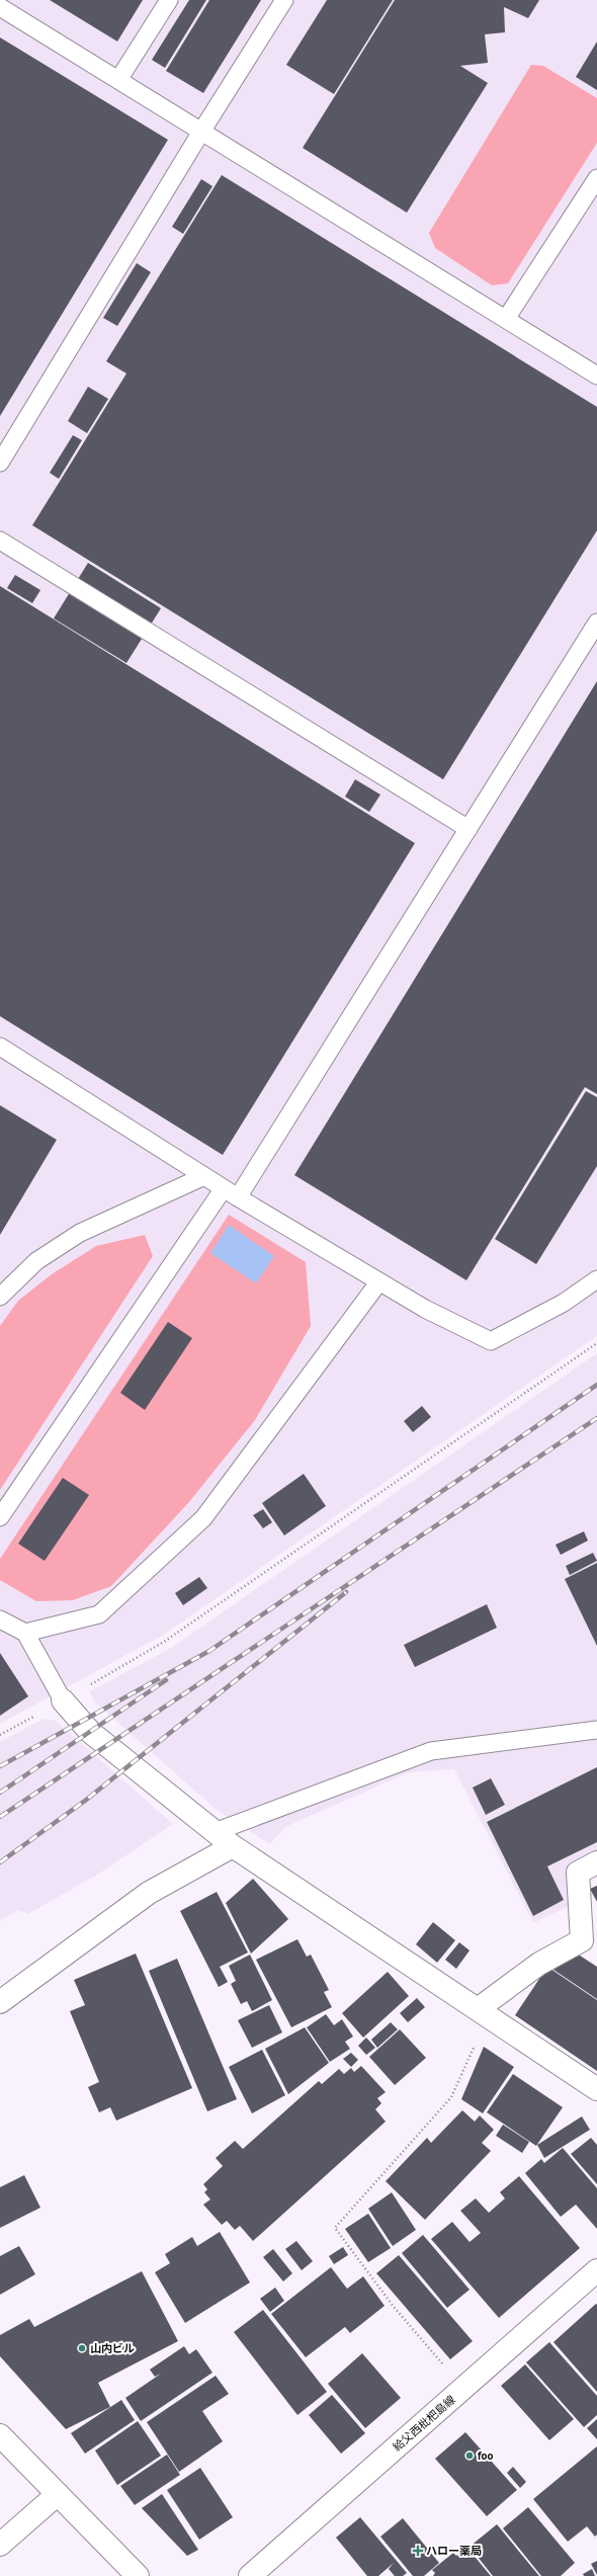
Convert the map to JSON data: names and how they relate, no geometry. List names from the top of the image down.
{
  "streets": {
    "street": ["給父西枇杷島線"]
  },
  "places": {
    "other": ["山内ビル", "foo"],
    "health": ["ハロー薬局"]
  }
}
